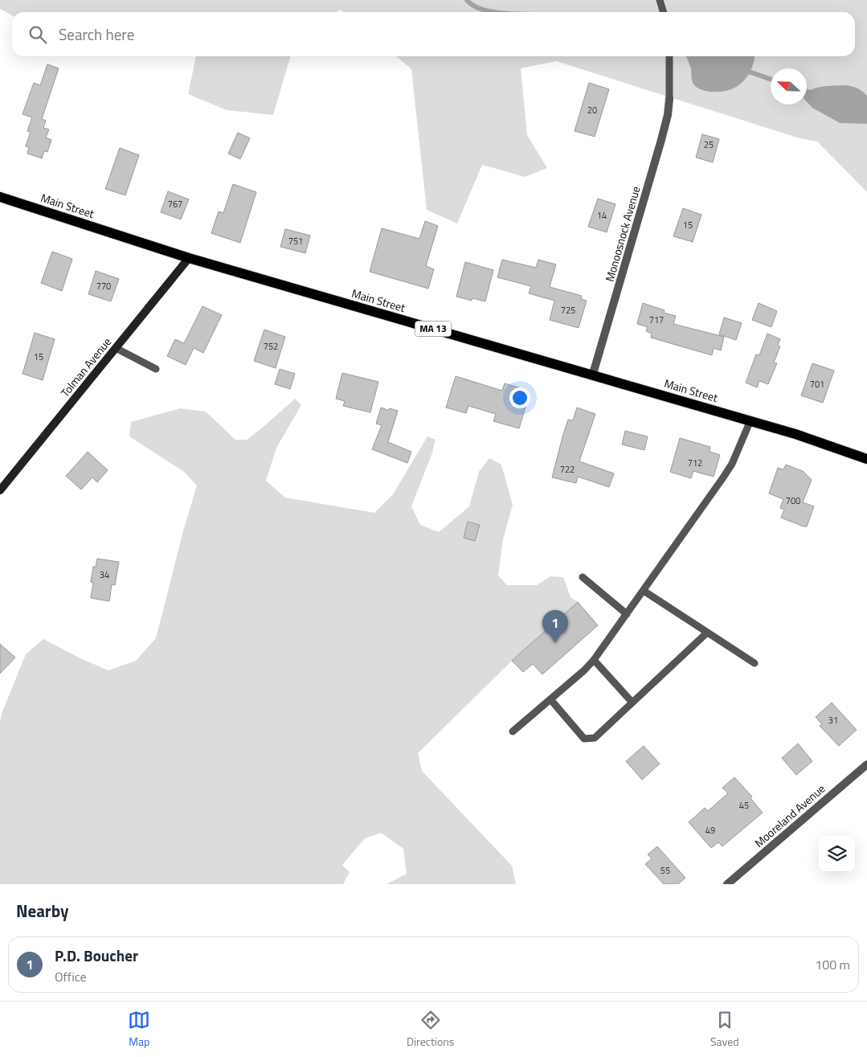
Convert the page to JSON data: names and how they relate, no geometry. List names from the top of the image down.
{
  "streets": {
    "main road": ["Main Street", "MA 13"],
    "street": ["Monoosnock Avenue", "Tolman Avenue", "Mooreland Avenue"]
  },
  "crossings": [
    ["Main Street", "Monoosnock Avenue"],
    ["Main Street", "Tolman Avenue"]
  ],
  "house_numbers": [
    "20",
    "25",
    "767",
    "14",
    "15",
    "751",
    "770",
    "725",
    "717",
    "752",
    "15",
    "701",
    "712",
    "722",
    "700",
    "34",
    "31",
    "45",
    "49",
    "55"
  ],
  "north": "top left",
  "page": {
    "search": "Search here",
    "pins": "1",
    "heading": "Nearby",
    "list": [
      {
        "mark": "1",
        "name": "P.D. Boucher",
        "note": "Office",
        "value": "100 m"
      }
    ],
    "nav": ["Map", "Directions", "Saved"]
  }
}
